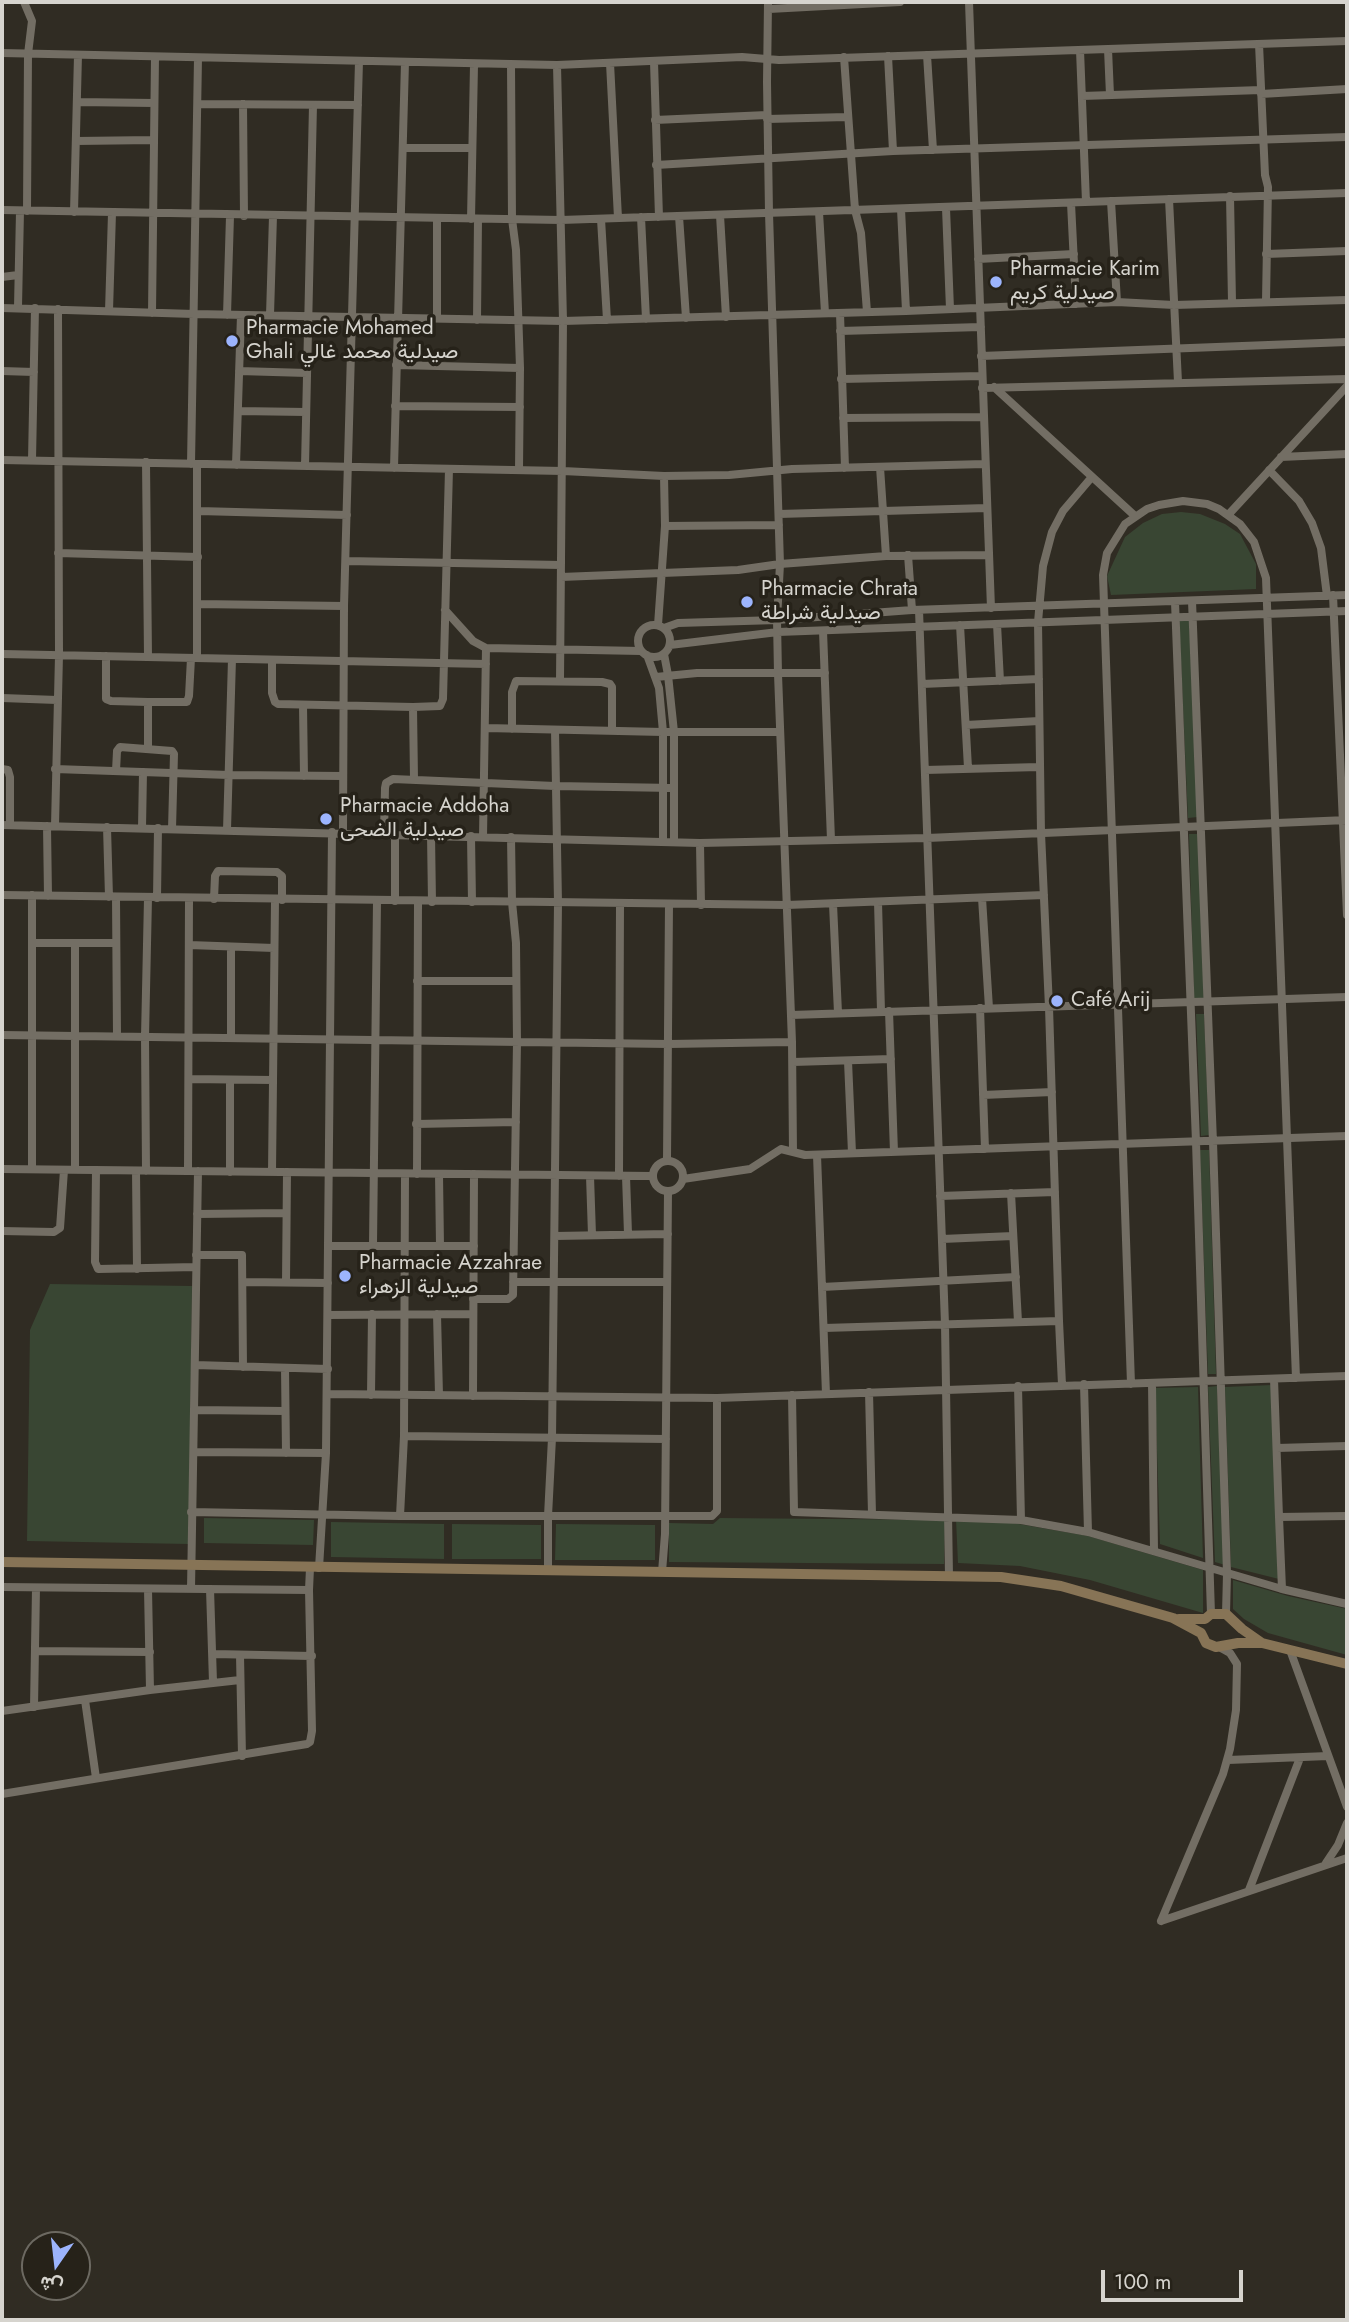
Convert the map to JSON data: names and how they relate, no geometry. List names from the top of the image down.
{
  "places": [
    "Pharmacie Karim صيدلية كريم",
    "Pharmacie Mohamed Ghali صيدلية محمد غالي",
    "Pharmacie Chrata صيدلية شراطة",
    "Pharmacie Addoha صيدلية الضحى",
    "Café Arij",
    "Pharmacie Azzahrae صيدلية الزهراء"
  ],
  "scale_bar": "100 m",
  "north": "bottom"
}
